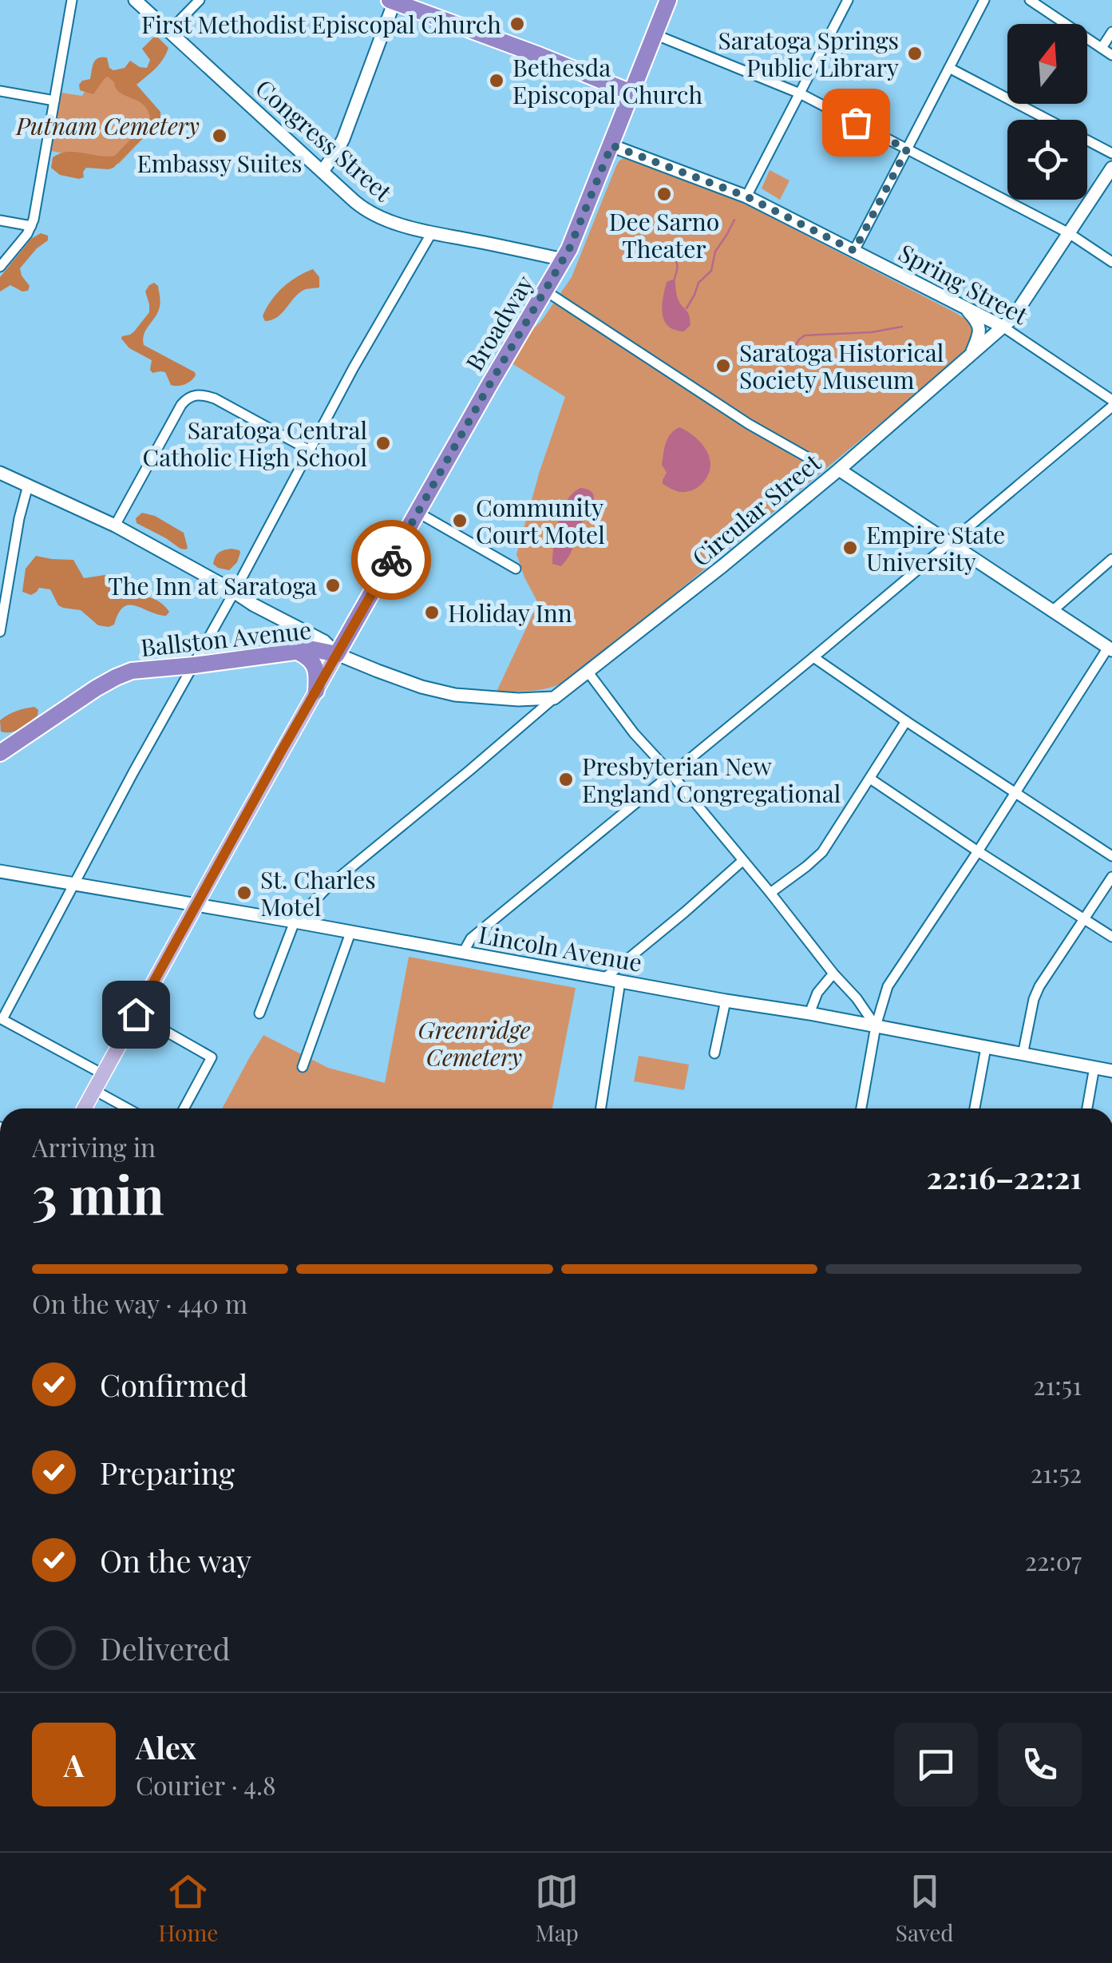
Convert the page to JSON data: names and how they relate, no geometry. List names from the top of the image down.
{
  "streets": {
    "highway": ["Broadway", "Ballston Avenue"],
    "street": [
      "Congress Street",
      "Spring Street",
      "Circular Street",
      "Lincoln Avenue"
    ]
  },
  "crossings": [
    ["Congress Street", "Broadway"],
    ["Spring Street", "Broadway"],
    ["Spring Street", "Circular Street"],
    ["Broadway", "Ballston Avenue"]
  ],
  "parks": ["Putnam Cemetery", "Greenridge Cemetery"],
  "places": [
    "First Methodist Episcopal Church",
    "Saratoga Springs Public Library",
    "Bethesda Episcopal Church",
    "Embassy Suites",
    "Dee Sarno Theater",
    "Saratoga Historical Society Museum",
    "Saratoga Central Catholic High School",
    "Community Court Motel",
    "Empire State University",
    "The Inn at Saratoga",
    "Holiday Inn",
    "Presbyterian New England Congregational",
    "St. Charles Motel"
  ],
  "north": "top",
  "page": {
    "heading": ["3 min", "Arriving in", "22:16–22:21"],
    "panel": ["Alex", "Courier · 4.8"],
    "bar": "On the way · 440 m",
    "list": [
      ["Confirmed", "21:51"],
      ["Preparing", "21:52"],
      ["On the way", "22:07"],
      "Delivered"
    ],
    "round": "A",
    "tabs": ["Home", "Map", "Saved"]
  }
}
